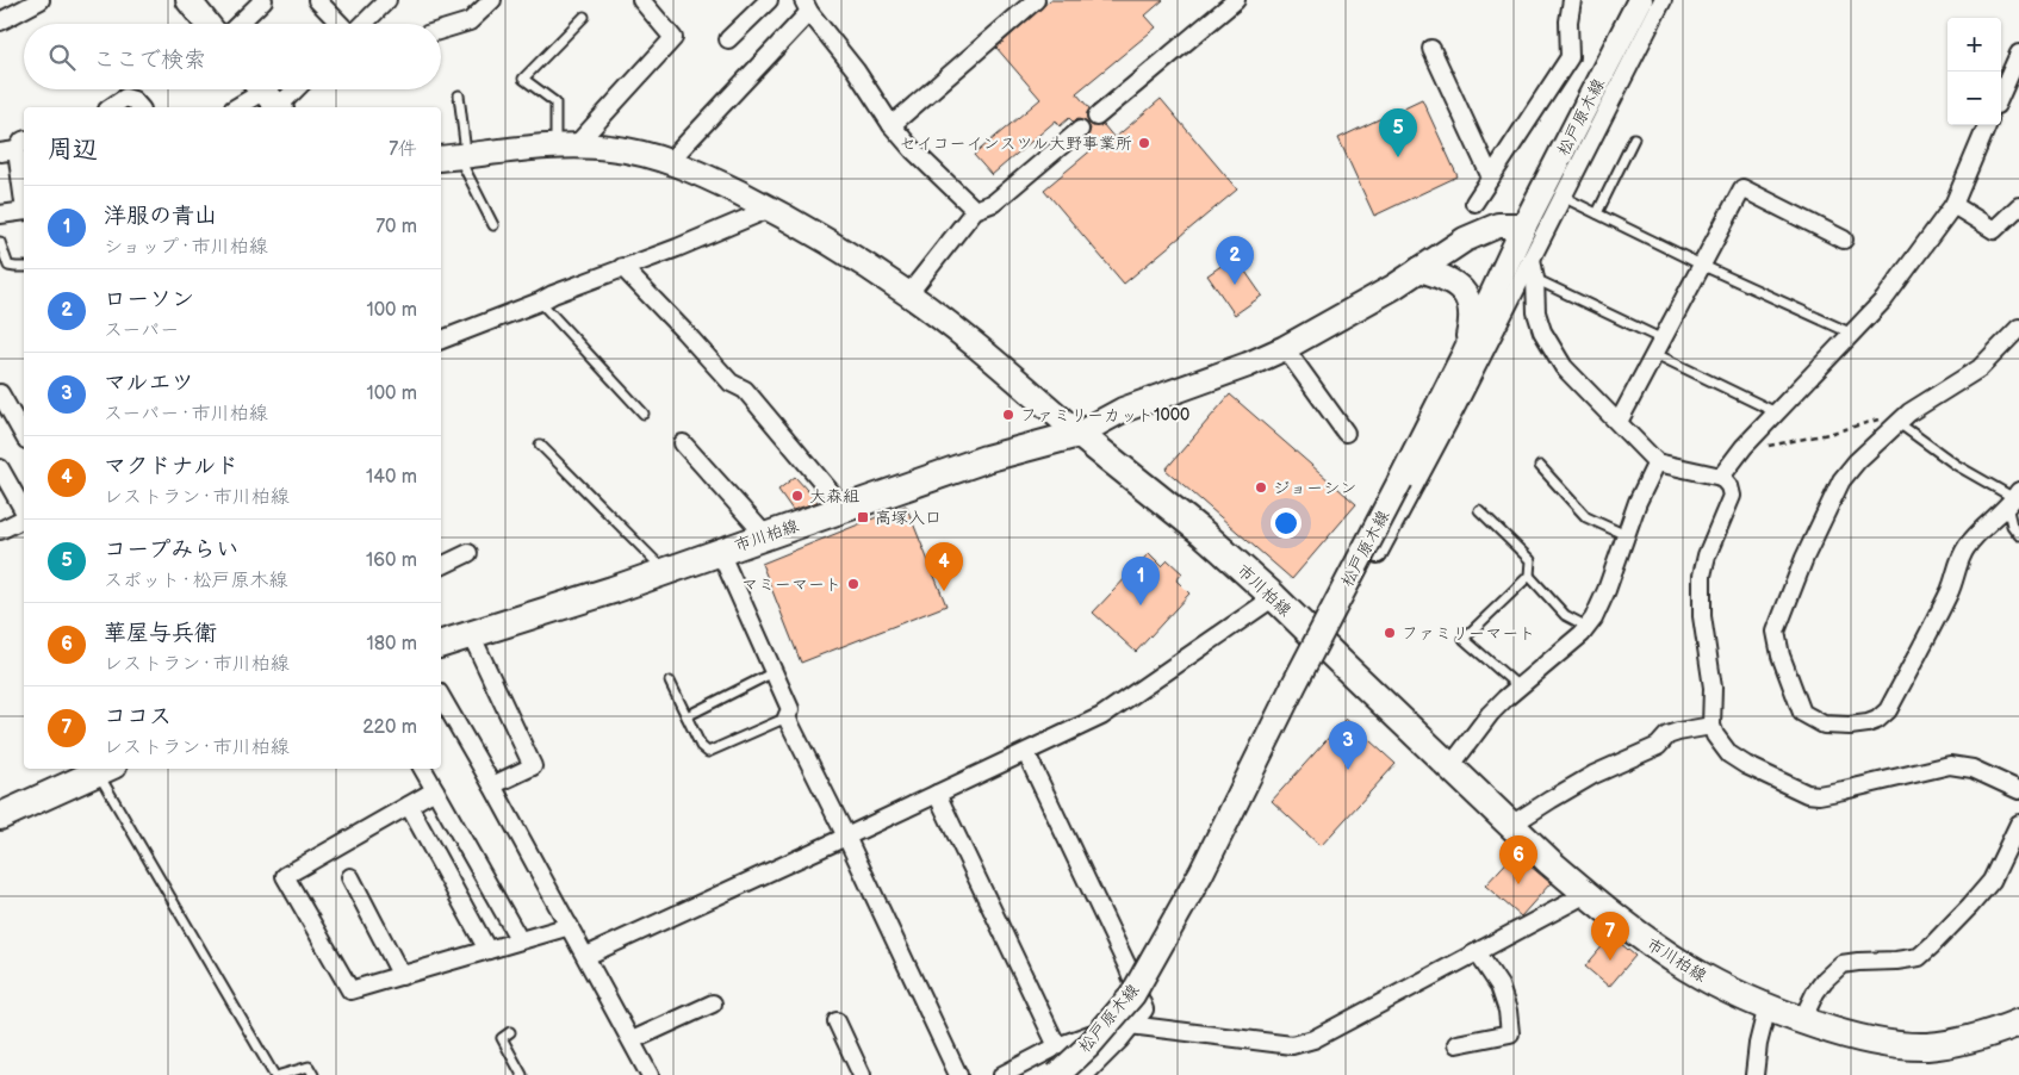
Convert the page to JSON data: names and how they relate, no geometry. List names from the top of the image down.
{
  "streets": {
    "main road": ["市川柏線"],
    "street": ["松戸原木線"]
  },
  "places": {
    "other": [
      "セイコーインスツル大野事業所",
      "ファミリーカット1000",
      "ジョーシン",
      "大森組",
      "マミーマート",
      "ファミリーマート"
    ],
    "transit": ["高塚入口"]
  },
  "page": {
    "map_buttons": ["+", "−"],
    "search": "ここで検索",
    "heading": ["周辺", "7件"],
    "pins": [
      "5",
      "2",
      "4",
      "1",
      "3",
      "6",
      "7"
    ],
    "list": [
      {
        "mark": "1",
        "name": "洋服の青山",
        "note": "ショップ · 市川柏線",
        "value": "70 m"
      },
      {
        "mark": "2",
        "name": "ローソン",
        "note": "スーパー",
        "value": "100 m"
      },
      {
        "mark": "3",
        "name": "マルエツ",
        "note": "スーパー · 市川柏線",
        "value": "100 m"
      },
      {
        "mark": "4",
        "name": "マクドナルド",
        "note": "レストラン · 市川柏線",
        "value": "140 m"
      },
      {
        "mark": "5",
        "name": "コープみらい",
        "note": "スポット · 松戸原木線",
        "value": "160 m"
      },
      {
        "mark": "6",
        "name": "華屋与兵衛",
        "note": "レストラン · 市川柏線",
        "value": "180 m"
      },
      {
        "mark": "7",
        "name": "ココス",
        "note": "レストラン · 市川柏線",
        "value": "220 m"
      }
    ]
  }
}
